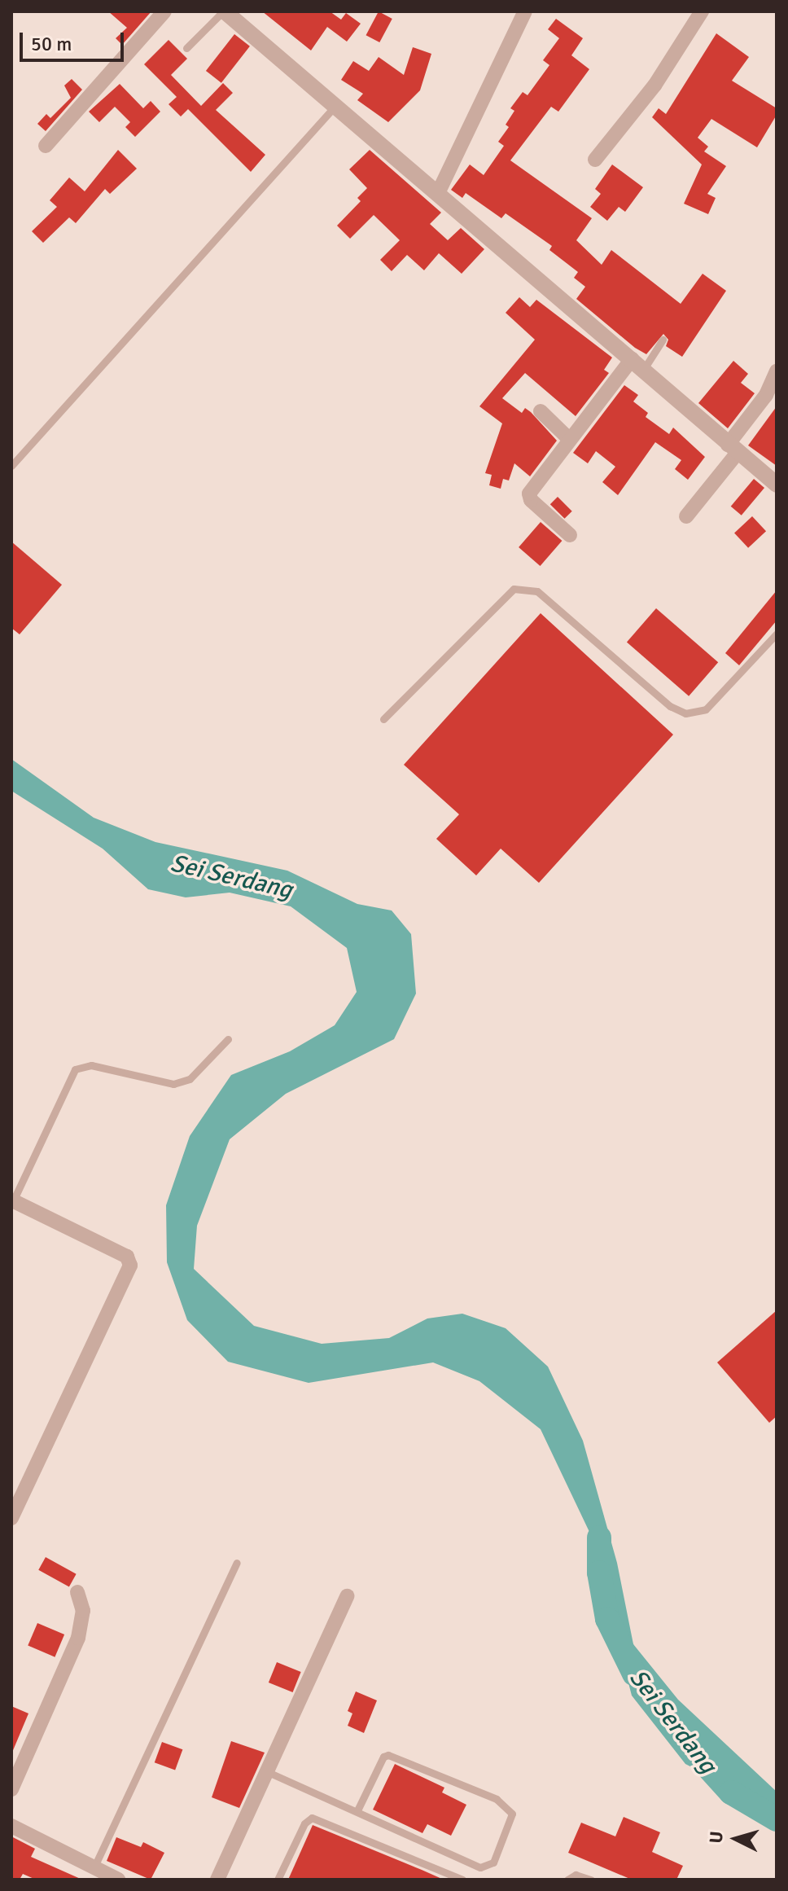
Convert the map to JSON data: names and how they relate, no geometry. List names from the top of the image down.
{
  "water": ["Sei Serdang"],
  "scale_bar": "50 m",
  "north": "left"
}
